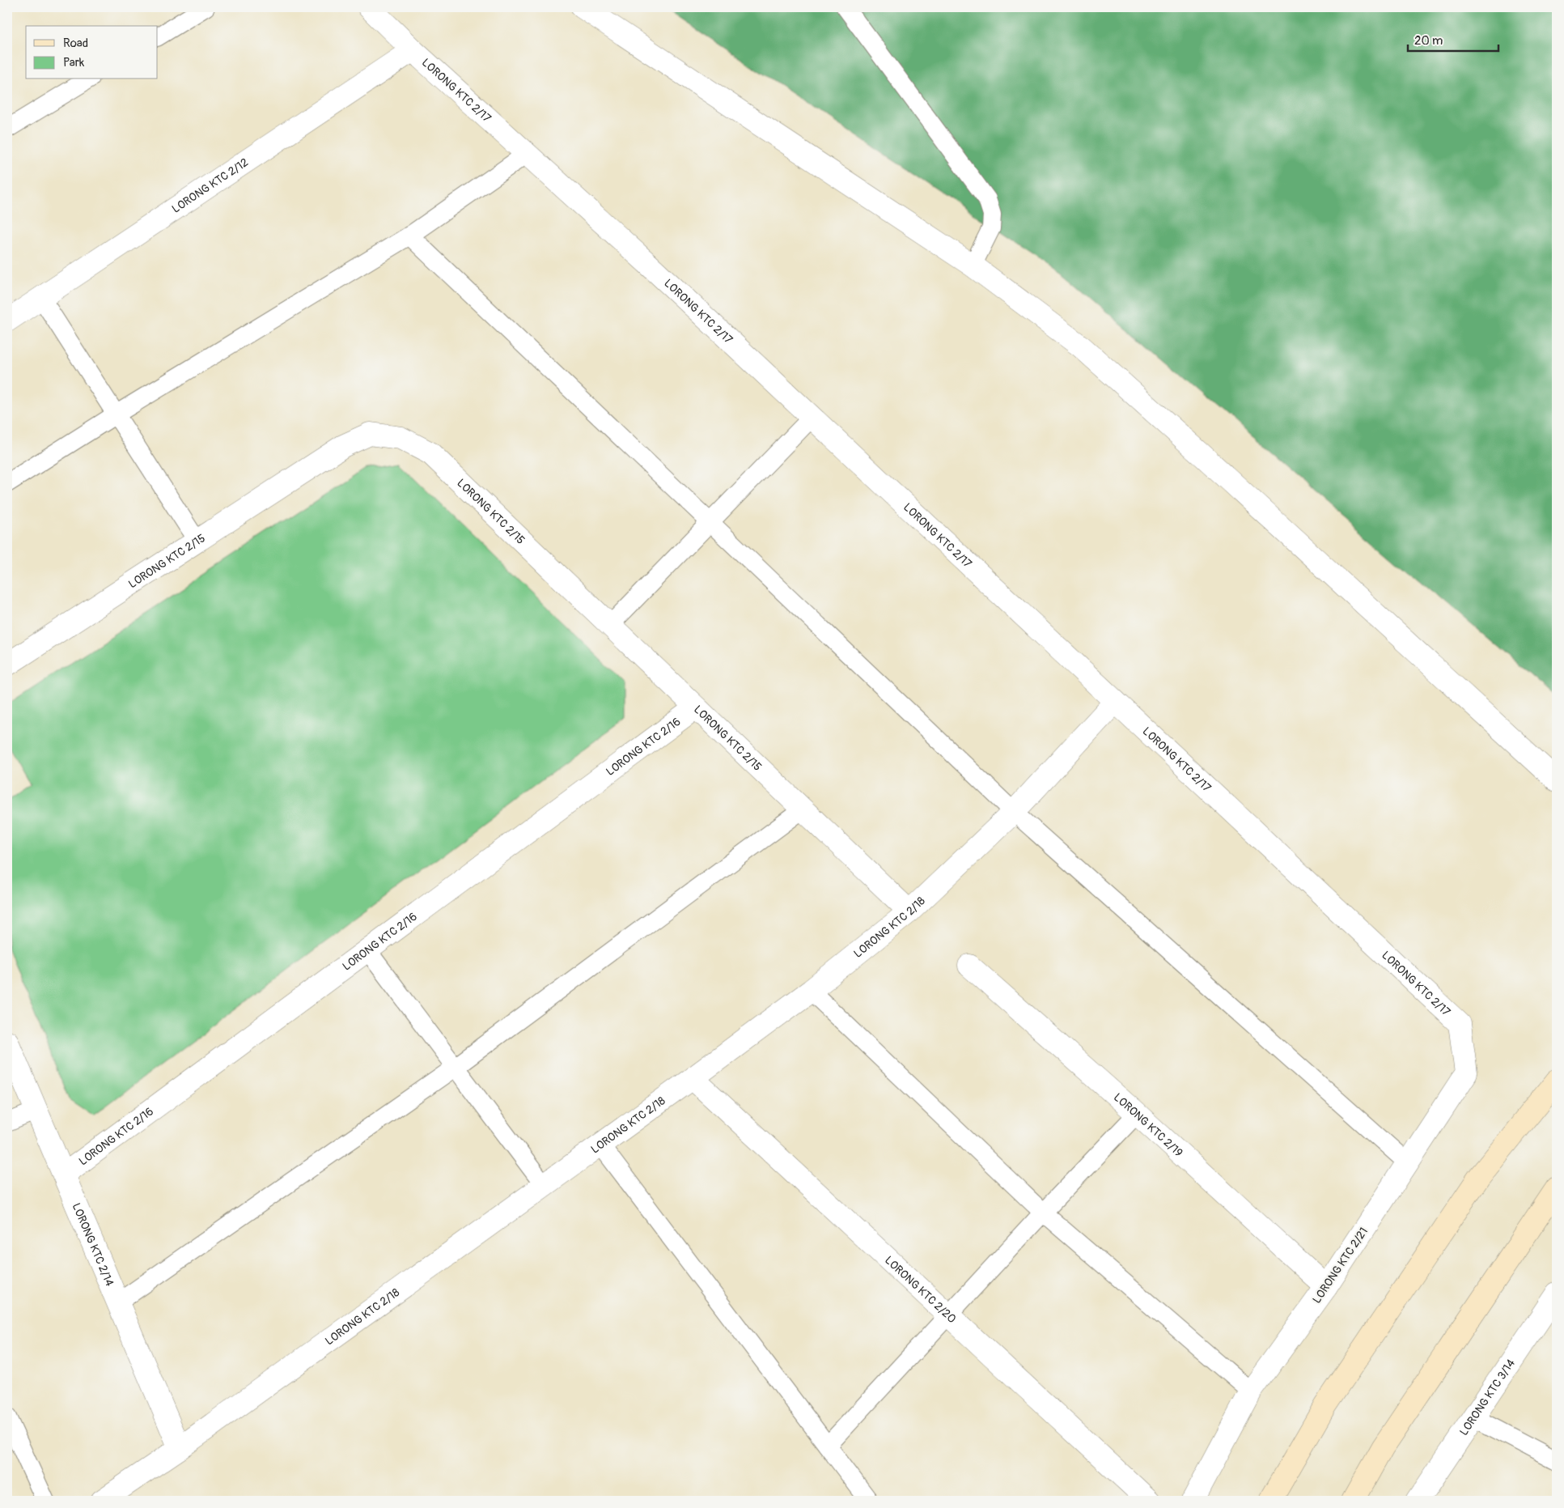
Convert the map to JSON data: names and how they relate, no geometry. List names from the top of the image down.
{
  "streets": {
    "street": [
      "LORONG KTC 2/17",
      "LORONG KTC 2/12",
      "LORONG KTC 2/15",
      "LORONG KTC 2/16",
      "LORONG KTC 2/18",
      "LORONG KTC 2/19",
      "LORONG KTC 2/14",
      "LORONG KTC 2/21",
      "LORONG KTC 2/20",
      "LORONG KTC 3/14"
    ]
  },
  "crossings": [
    ["LORONG KTC 2/17", "LORONG KTC 2/12"],
    ["LORONG KTC 2/17", "LORONG KTC 2/18"],
    ["LORONG KTC 2/17", "LORONG KTC 2/21"],
    ["LORONG KTC 2/15", "LORONG KTC 2/16"],
    ["LORONG KTC 2/15", "LORONG KTC 2/18"],
    ["LORONG KTC 2/16", "LORONG KTC 2/14"],
    ["LORONG KTC 2/18", "LORONG KTC 2/14"],
    ["LORONG KTC 2/18", "LORONG KTC 2/20"],
    ["LORONG KTC 2/19", "LORONG KTC 2/21"]
  ],
  "legend": ["Road", "Park"],
  "scale_bar": "20 m"
}
